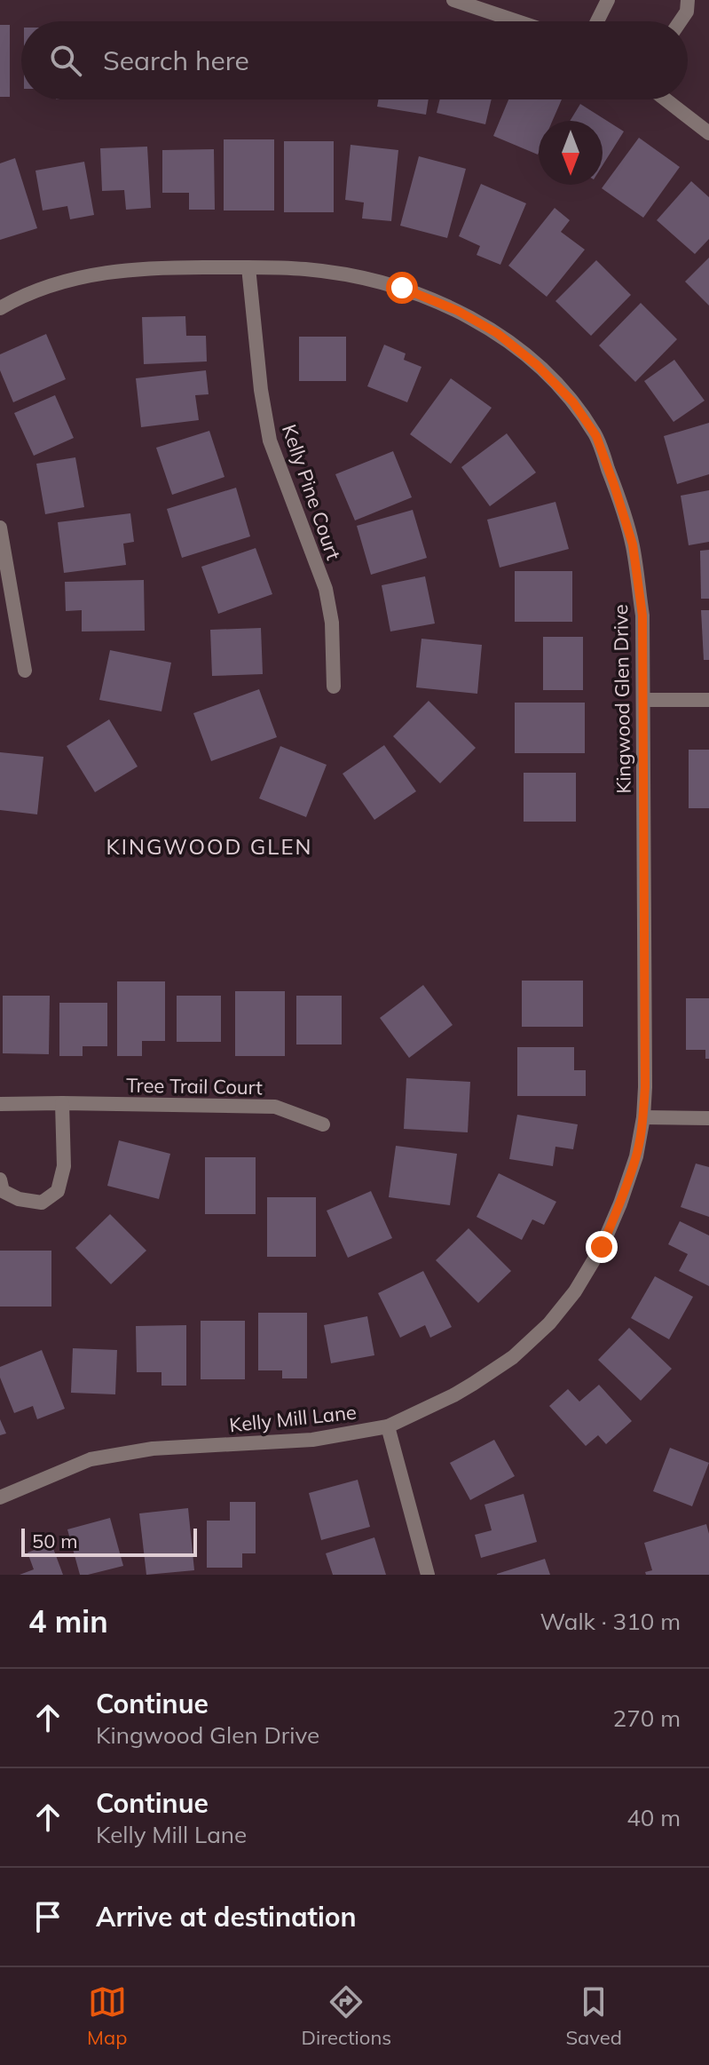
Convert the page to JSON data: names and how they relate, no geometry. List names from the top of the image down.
{
  "streets": {
    "street": [
      "Kelly Pine Court",
      "Kingwood Glen Drive",
      "Tree Trail Court",
      "Kelly Mill Lane"
    ]
  },
  "crossings": [
    ["Kelly Pine Court", "Kingwood Glen Drive"],
    ["Kingwood Glen Drive", "Kelly Mill Lane"]
  ],
  "districts": ["KINGWOOD GLEN"],
  "scale_bar": "50 m",
  "north": "bottom",
  "page": {
    "search": "Search here",
    "scale": "50 m",
    "heading": ["4 min", "Walk · 310 m"],
    "list": [
      ["Continue", "Kingwood Glen Drive", "270 m"],
      ["Continue", "Kelly Mill Lane", "40 m"],
      "Arrive at destination"
    ],
    "nav": ["Map", "Directions", "Saved"]
  }
}
